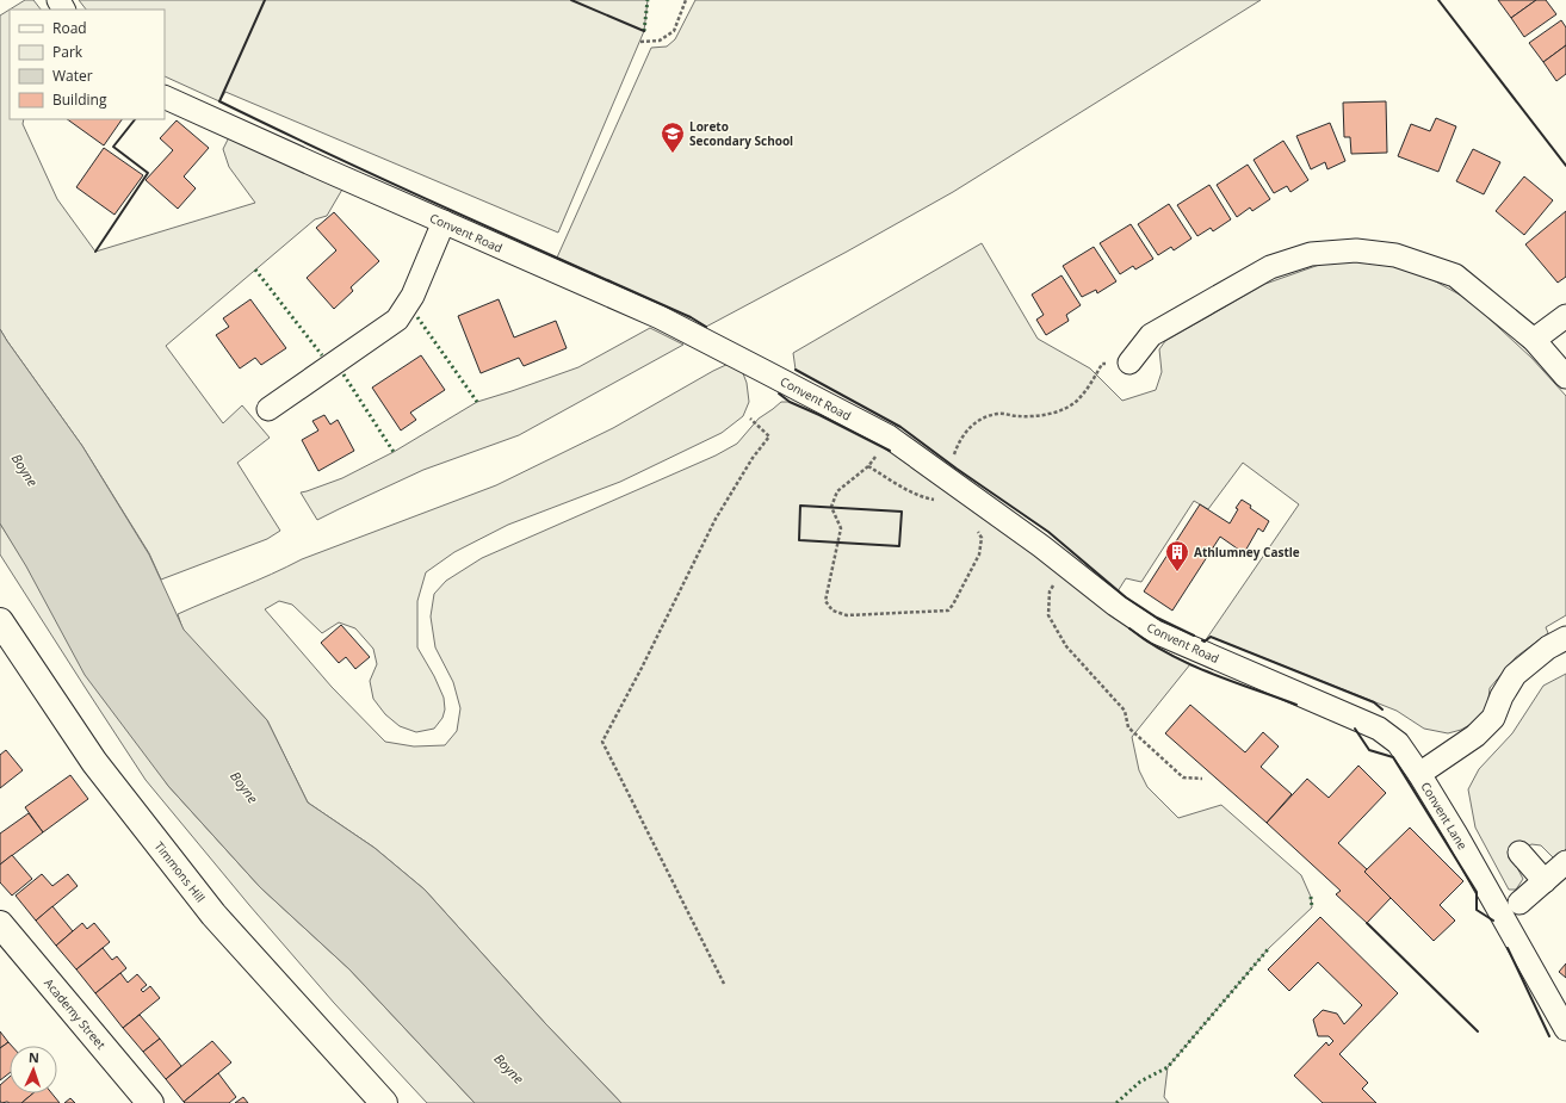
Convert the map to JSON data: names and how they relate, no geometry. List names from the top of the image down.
{
  "streets": {
    "main road": ["Timmons Hill", "Academy Street"],
    "street": ["Convent Road", "Convent Lane"]
  },
  "crossings": [
    ["Convent Road", "Convent Lane"]
  ],
  "water": ["Boyne"],
  "places": {
    "school or university": ["Loreto Secondary School"],
    "building": ["Athlumney Castle"]
  },
  "legend": [
    "Road",
    "Park",
    "Water",
    "Building"
  ],
  "north": "top"
}
